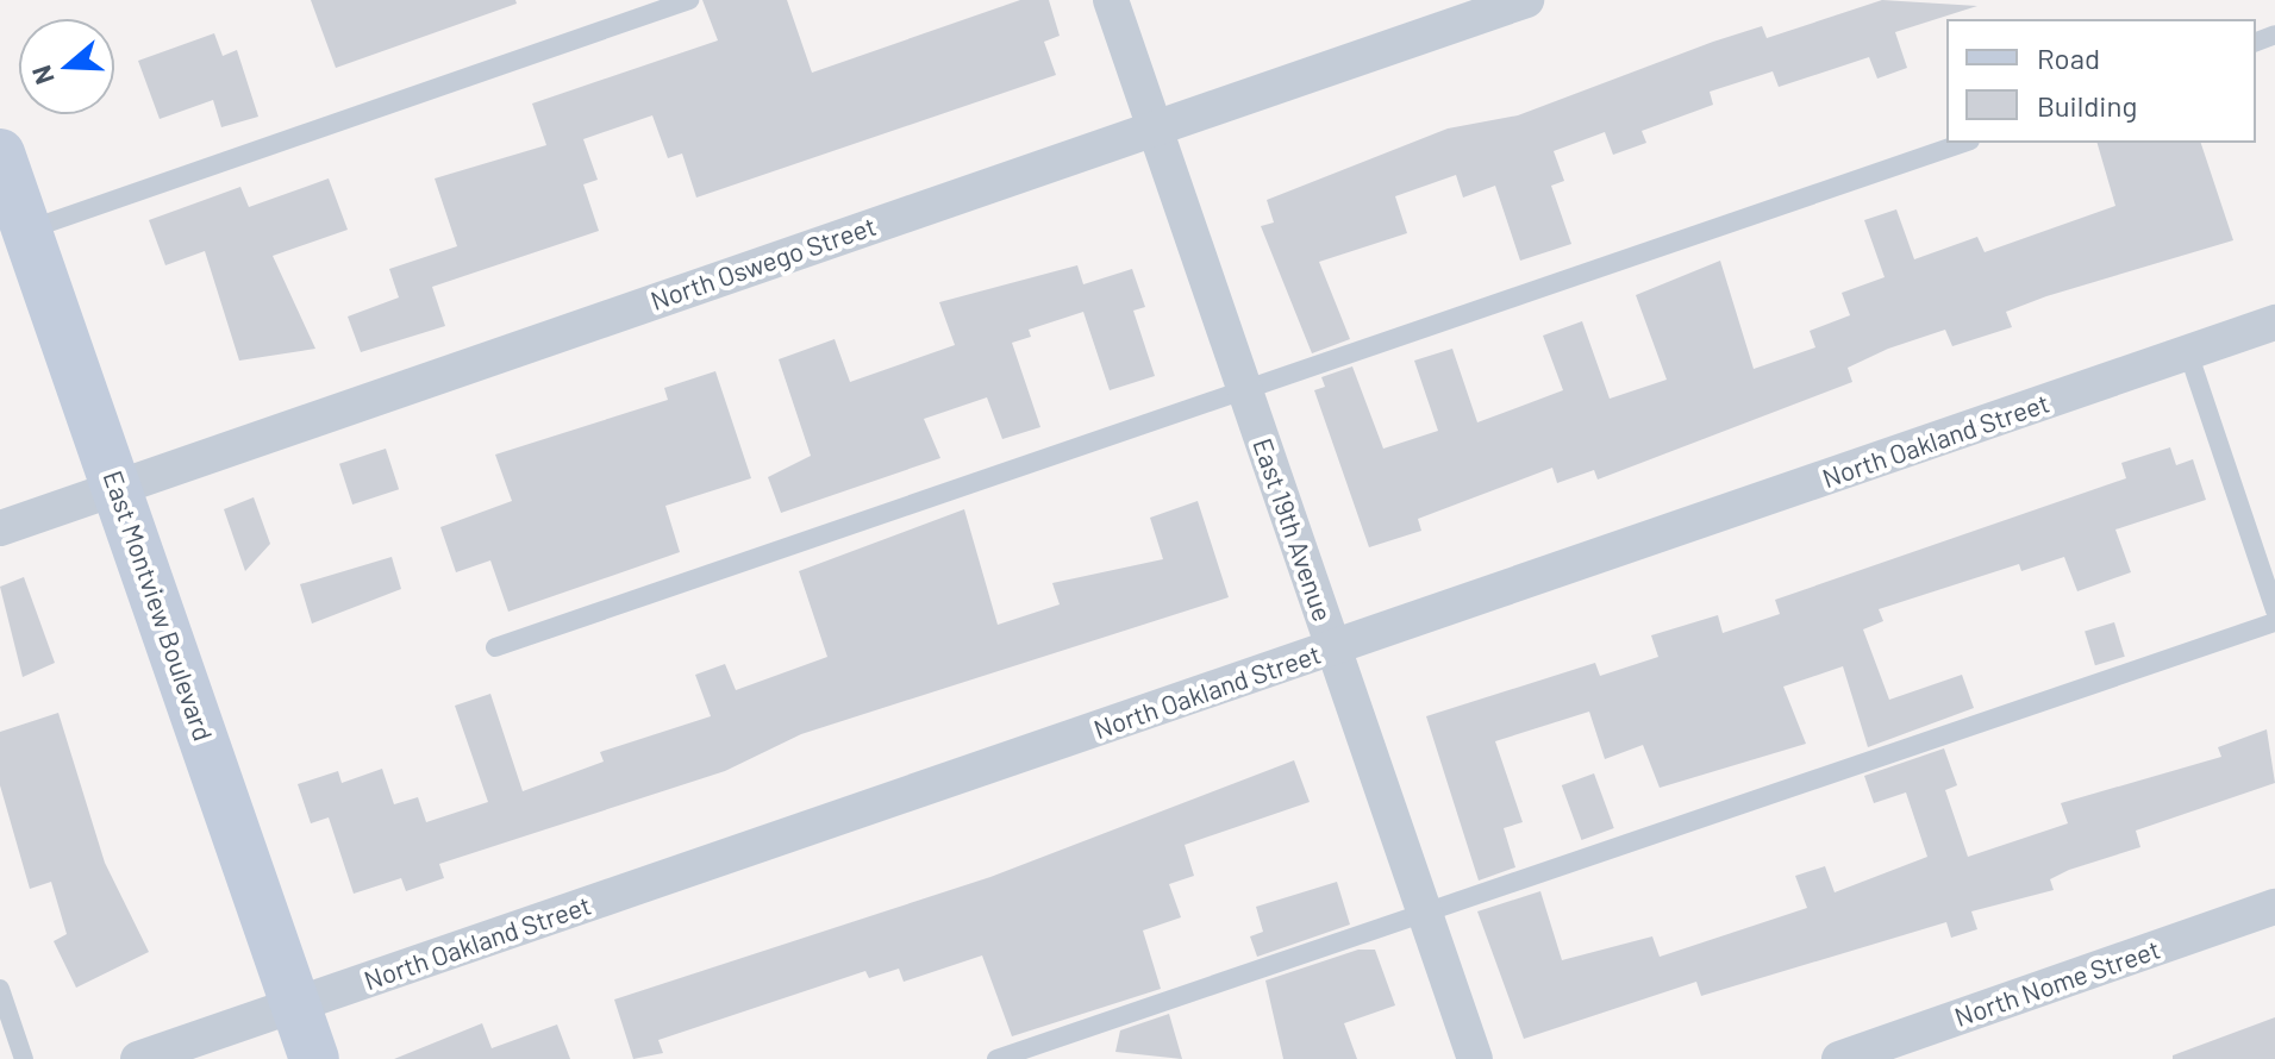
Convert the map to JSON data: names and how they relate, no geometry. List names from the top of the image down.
{
  "streets": {
    "main road": ["East Montview Boulevard"],
    "street": [
      "North Oswego Street",
      "North Oakland Street",
      "East 19th Avenue",
      "North Nome Street"
    ]
  },
  "crossings": [
    ["North Oswego Street", "East 19th Avenue"],
    ["North Oswego Street", "East Montview Boulevard"],
    ["North Oakland Street", "East 19th Avenue"],
    ["North Oakland Street", "East Montview Boulevard"]
  ],
  "legend": ["Road", "Building"],
  "north": "left"
}
